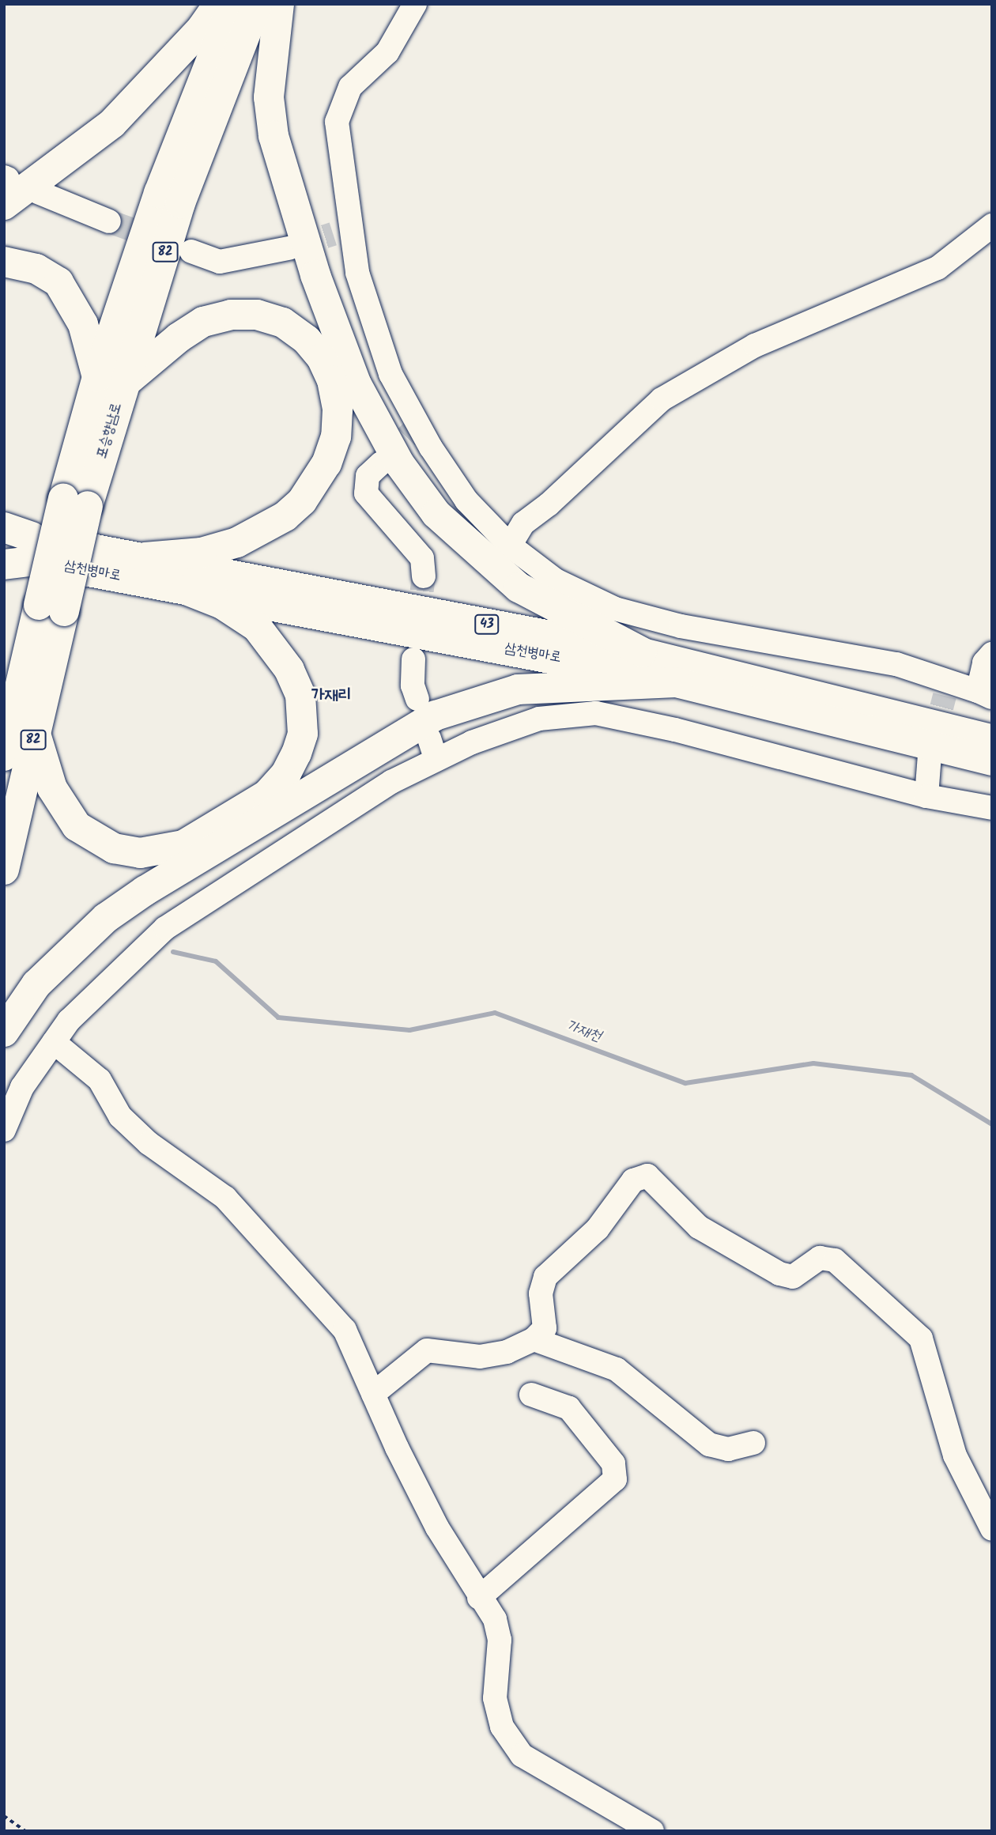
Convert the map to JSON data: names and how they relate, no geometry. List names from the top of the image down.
{
  "streets": {
    "highway": ["82", "포승향남로"],
    "main road": ["삼천병마로", "43"]
  },
  "districts": ["가재리"],
  "water": ["가재천"]
}
